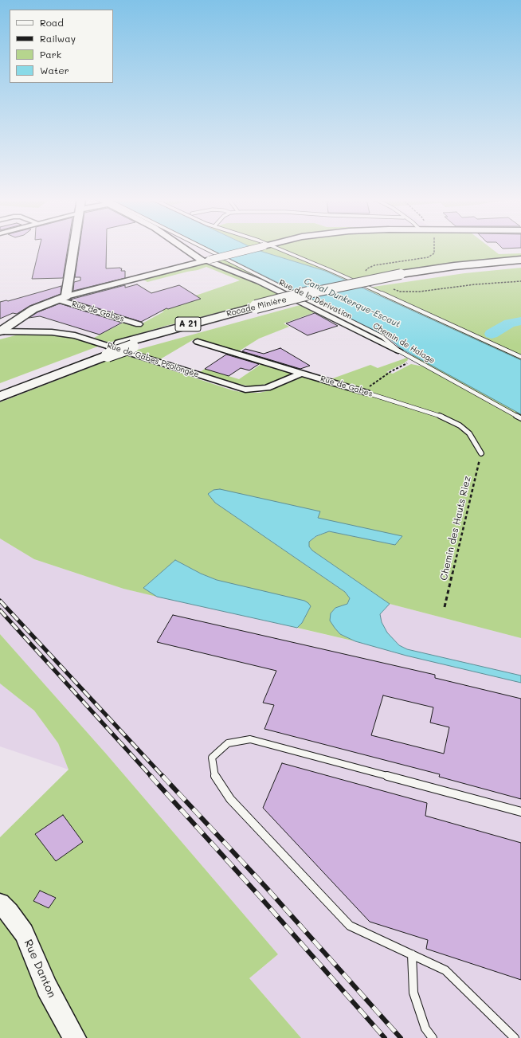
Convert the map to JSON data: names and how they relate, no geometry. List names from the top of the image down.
{
  "streets": {
    "highway": ["Rocade Minière", "A 21"],
    "street": [
      "Rue de la Dérivation",
      "Rue de Gabes",
      "Rue de Gabes Prolongée",
      "Rue Danton"
    ],
    "lane": ["Chemin de Halage"],
    "path": ["Chemin des Hauts Riez"]
  },
  "crossings": [
    ["Rue de la Dérivation", "Chemin de Halage"],
    ["Rocade Minière", "A 21"],
    ["Rue de Gabes", "Rue de Gabes Prolongée"],
    ["Rue de Gabes", "Chemin des Hauts Riez"]
  ],
  "water": ["Canal Dunkerque-Escaut"],
  "legend": [
    "Road",
    "Railway",
    "Park",
    "Water"
  ]
}
